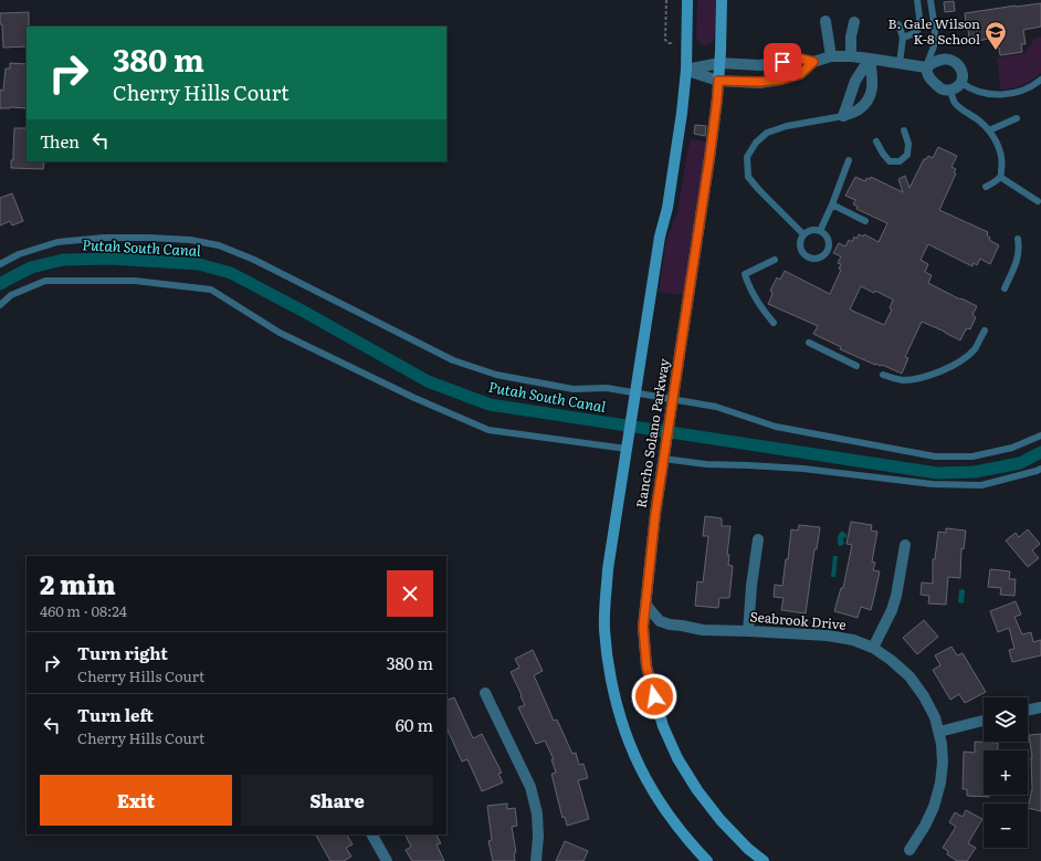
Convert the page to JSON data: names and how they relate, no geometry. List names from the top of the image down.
{
  "streets": {
    "street": ["Rancho Solano Parkway", "Seabrook Drive"]
  },
  "crossings": [
    ["Rancho Solano Parkway", "Seabrook Drive"]
  ],
  "water": ["Putah South Canal"],
  "places": {
    "school or university": ["B. Gale Wilson K-8 School"]
  },
  "page": {
    "turn": ["380 m", "Cherry Hills Court"],
    "then": "Then",
    "heading": ["2 min", "460 m · 08:24"],
    "list": [
      {
        "name": "Turn right",
        "note": "Cherry Hills Court",
        "value": "380 m"
      },
      {
        "name": "Turn left",
        "note": "Cherry Hills Court",
        "value": "60 m"
      }
    ],
    "map_buttons": ["+", "−"],
    "buttons": ["Exit", "Share"]
  }
}
